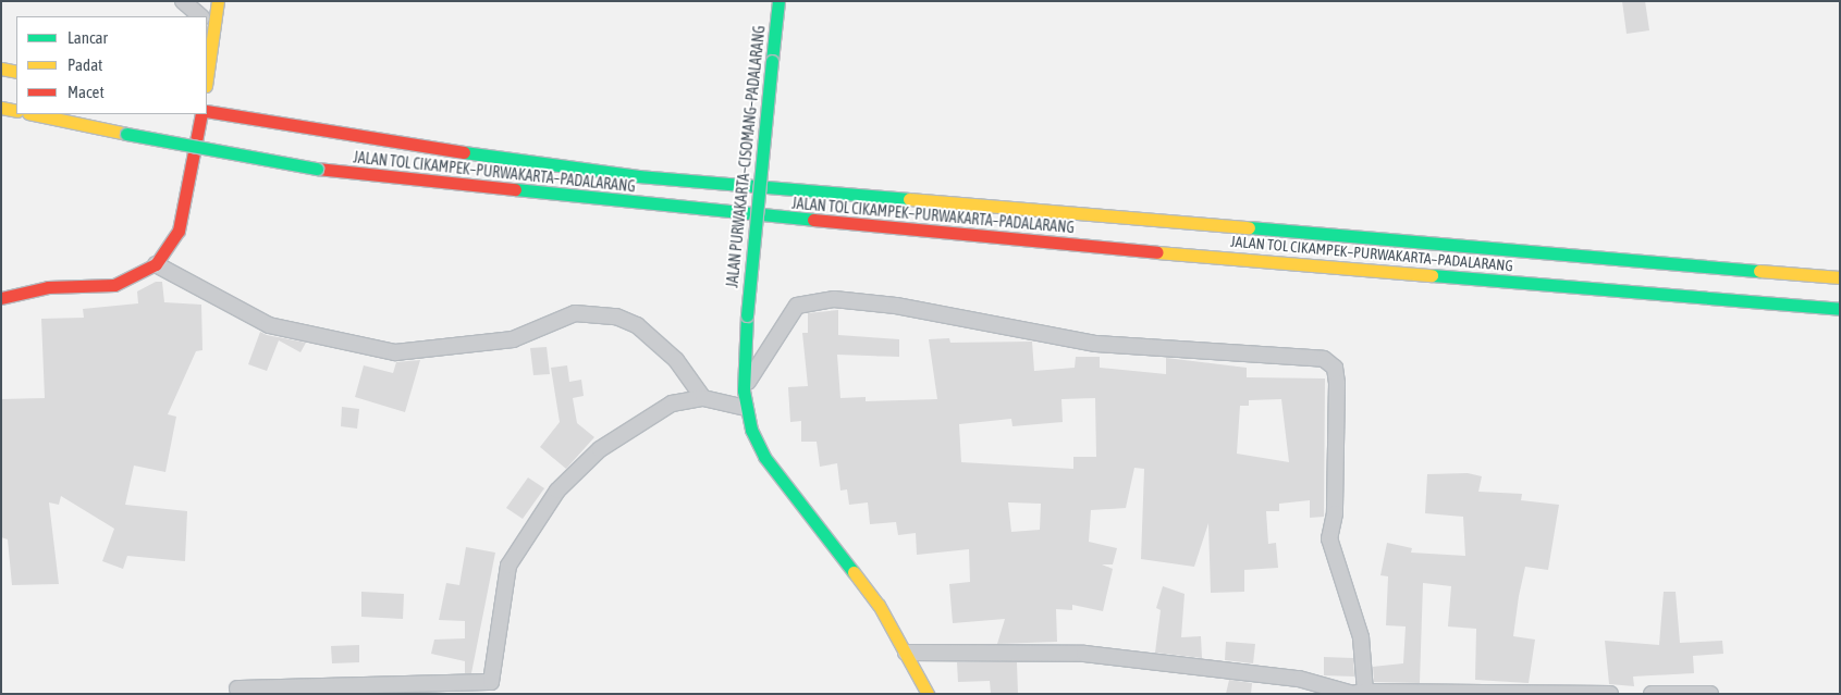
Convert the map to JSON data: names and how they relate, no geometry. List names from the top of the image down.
{
  "streets": {
    "highway": ["JALAN PURWAKARTA–CISOMANG–PADALARANG", "JALAN TOL CIKAMPEK–PURWAKARTA–PADALARANG"]
  },
  "legend": ["Lancar", "Padat", "Macet"]
}
